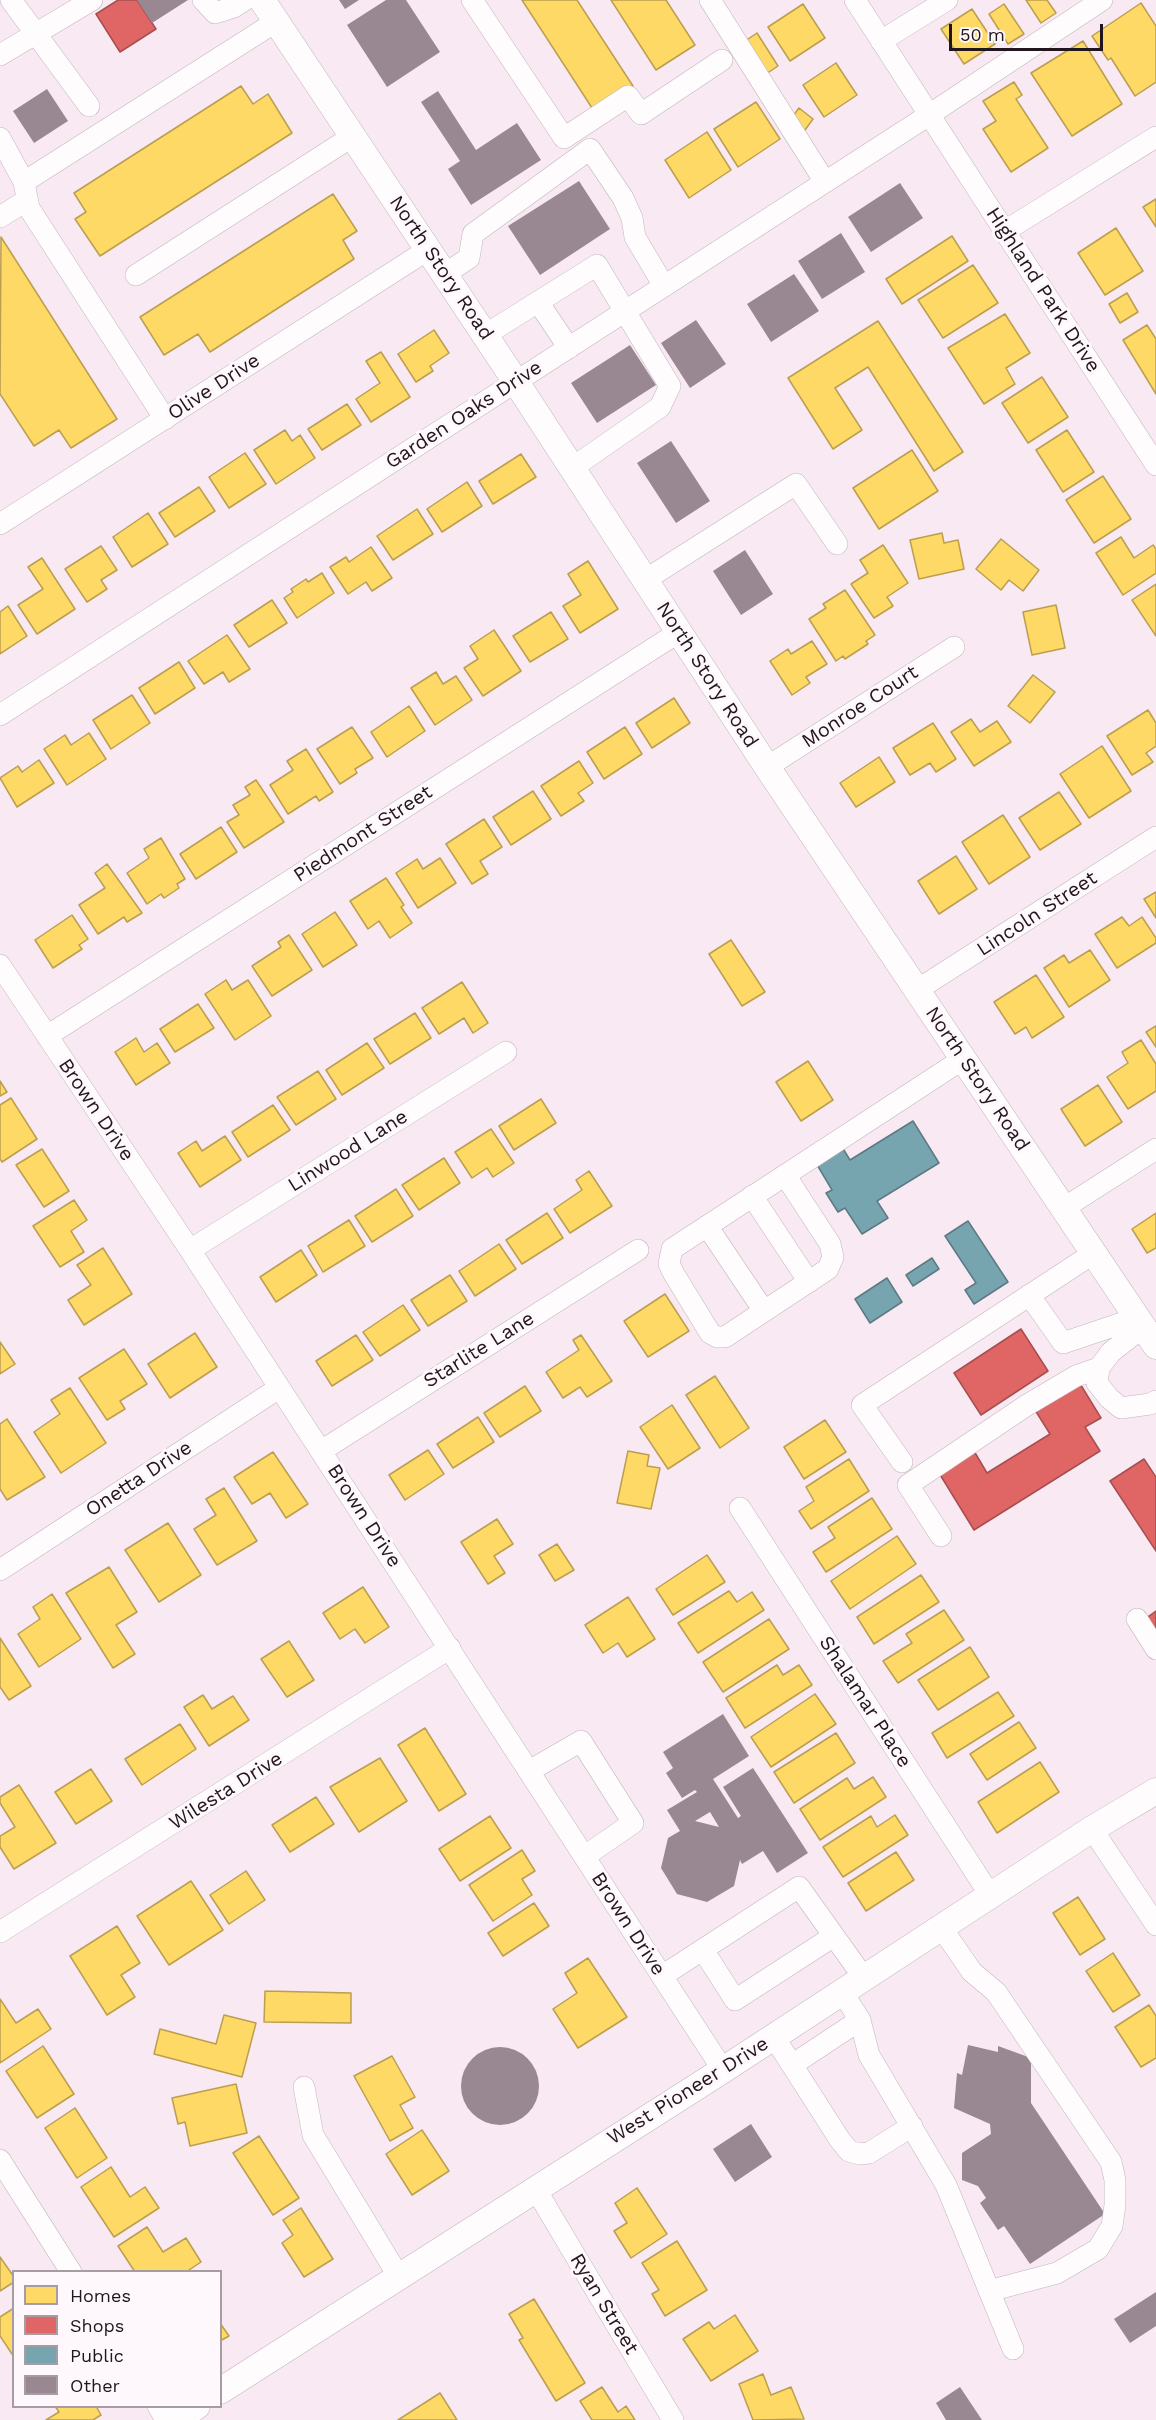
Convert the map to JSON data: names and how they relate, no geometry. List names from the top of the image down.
{
  "streets": {
    "main road": ["North Story Road", "West Pioneer Drive"],
    "street": [
      "Highland Park Drive",
      "Olive Drive",
      "Garden Oaks Drive",
      "Monroe Court",
      "Piedmont Street",
      "Lincoln Street",
      "Brown Drive",
      "Linwood Lane",
      "Starlite Lane",
      "Onetta Drive",
      "Shalamar Place",
      "Wilesta Drive",
      "Ryan Street"
    ]
  },
  "crossings": [
    ["North Story Road", "Olive Drive"],
    ["North Story Road", "Garden Oaks Drive"],
    ["North Story Road", "Monroe Court"],
    ["North Story Road", "Piedmont Street"],
    ["North Story Road", "Lincoln Street"],
    ["Highland Park Drive", "Garden Oaks Drive"],
    ["Piedmont Street", "Brown Drive"],
    ["Brown Drive", "Linwood Lane"],
    ["Brown Drive", "Starlite Lane"],
    ["Brown Drive", "Onetta Drive"],
    ["Brown Drive", "Wilesta Drive"],
    ["Brown Drive", "West Pioneer Drive"],
    ["Shalamar Place", "West Pioneer Drive"],
    ["West Pioneer Drive", "Ryan Street"]
  ],
  "legend": [
    "Homes",
    "Shops",
    "Public",
    "Other"
  ],
  "scale_bar": "50 m"
}
